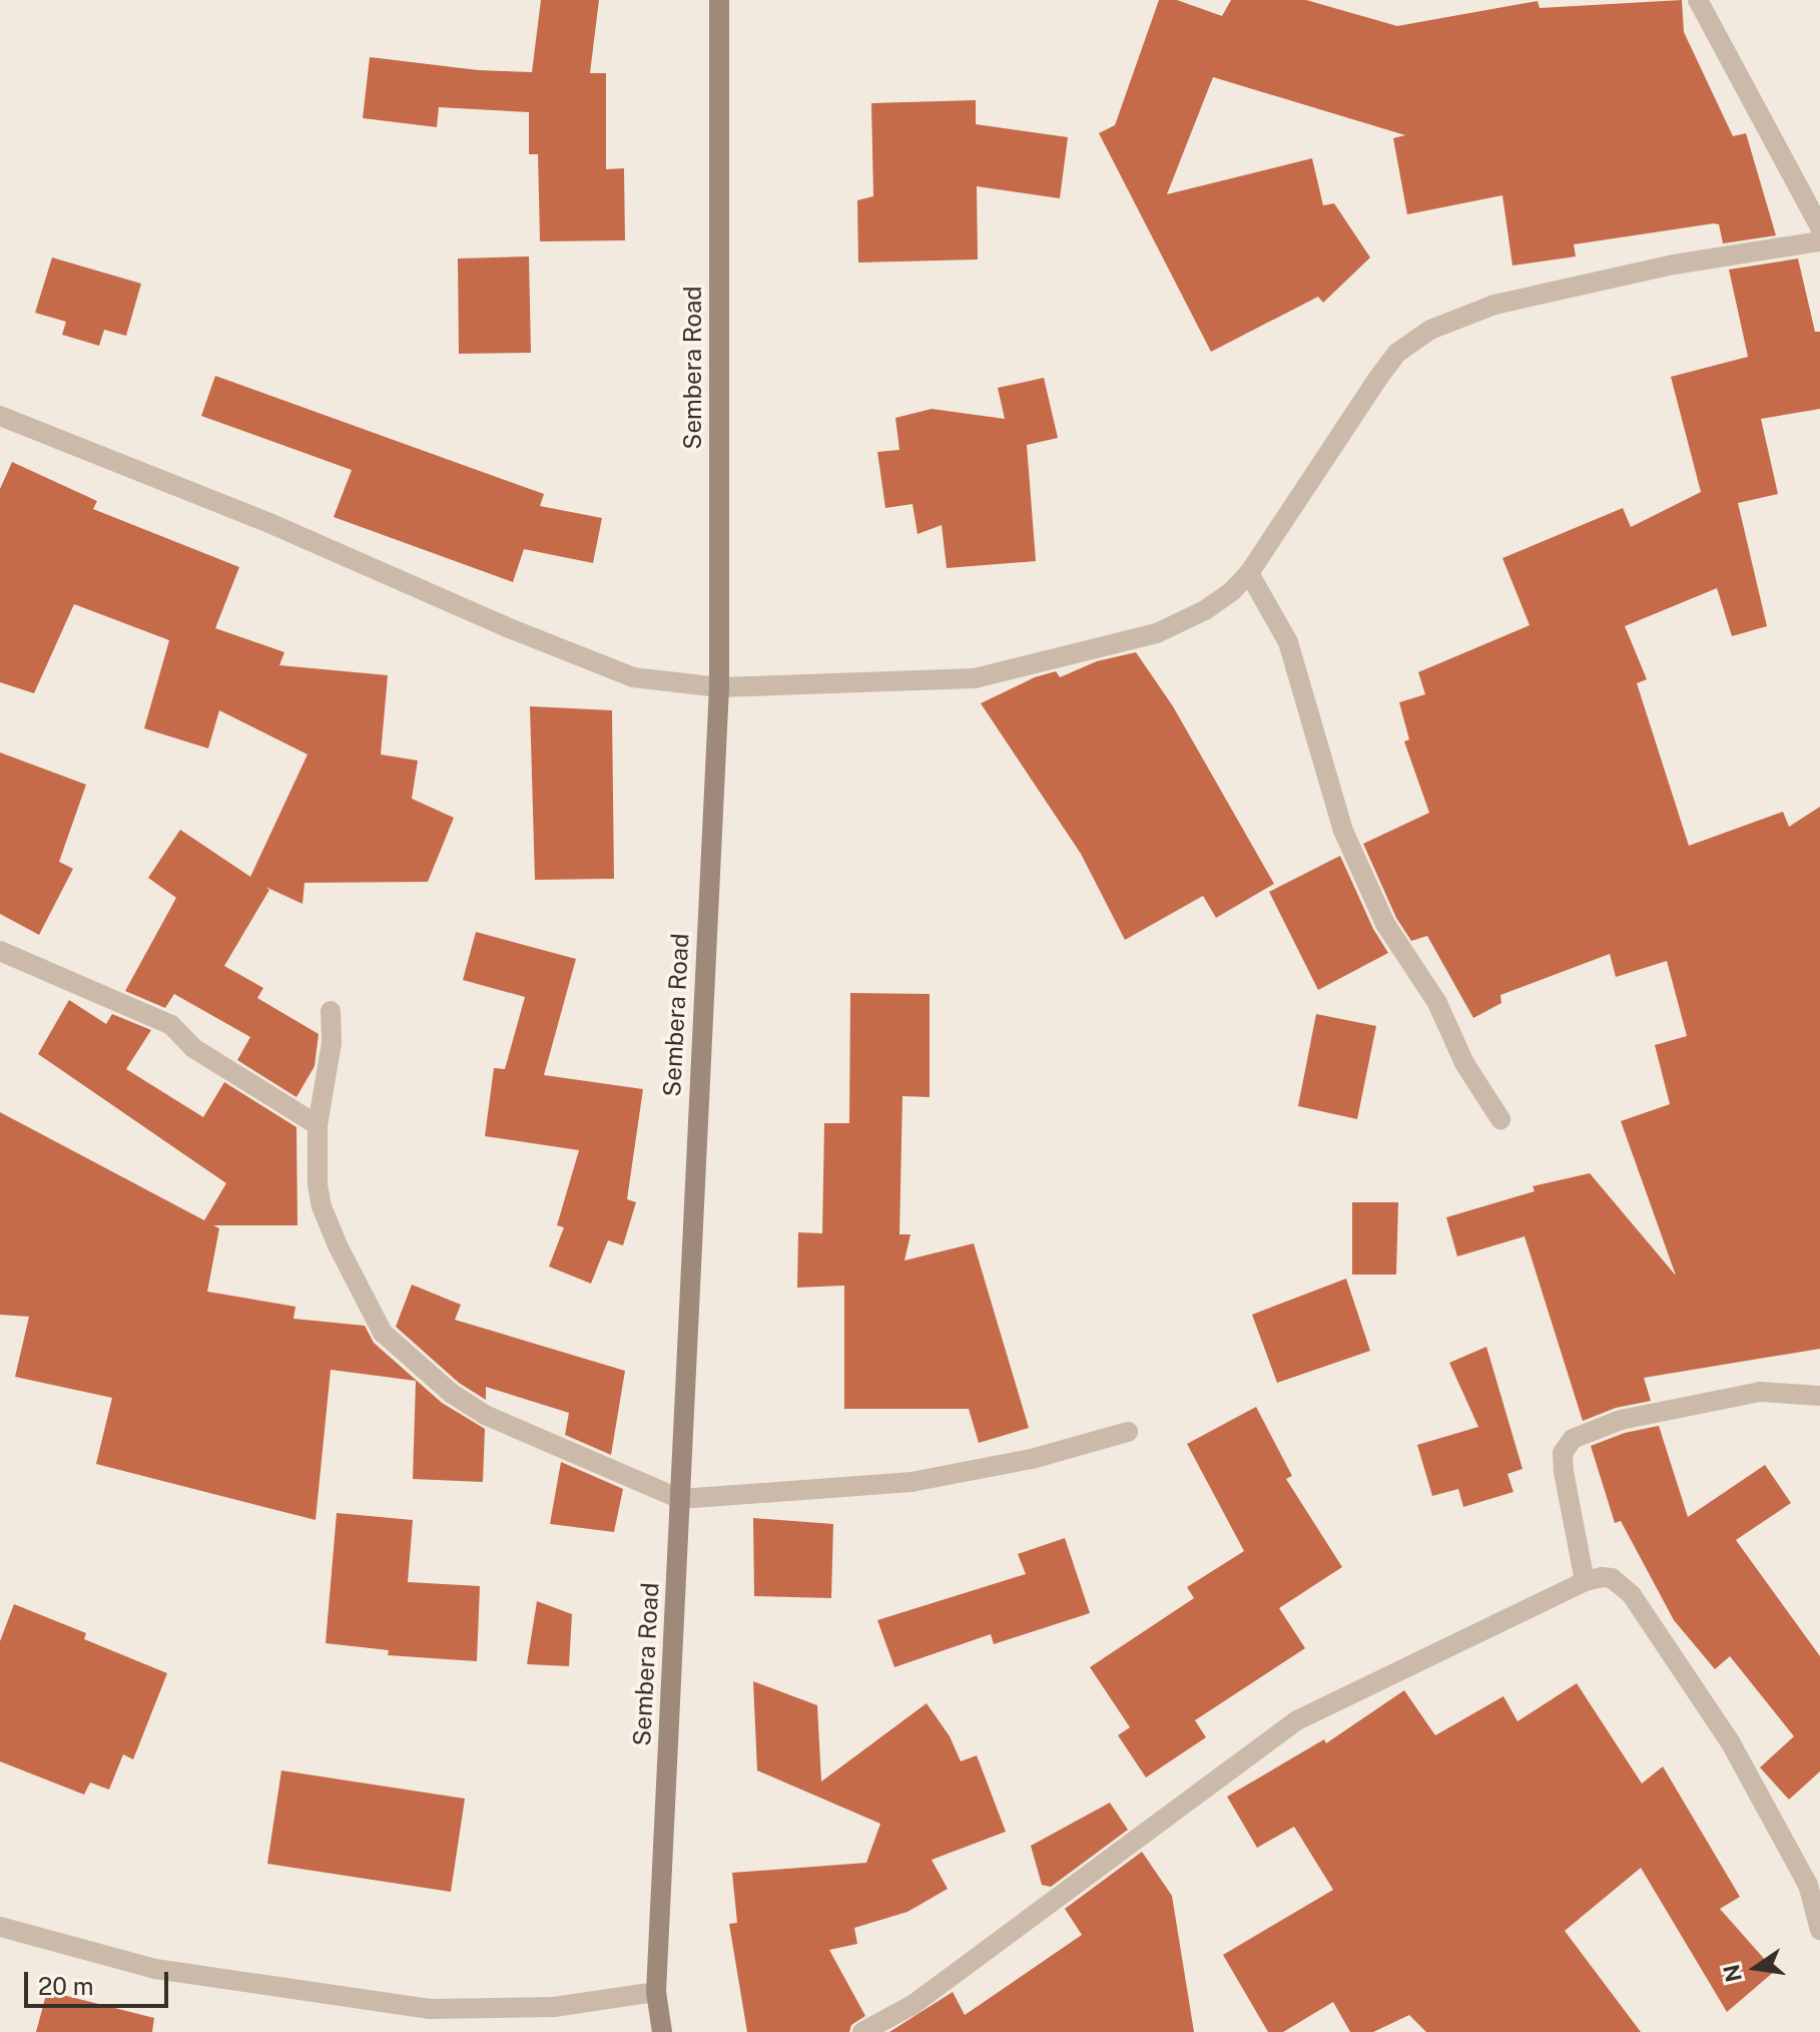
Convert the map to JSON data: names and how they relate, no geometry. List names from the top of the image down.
{
  "streets": {
    "street": ["Sembera Road"]
  },
  "scale_bar": "20 m",
  "north": "left"
}
